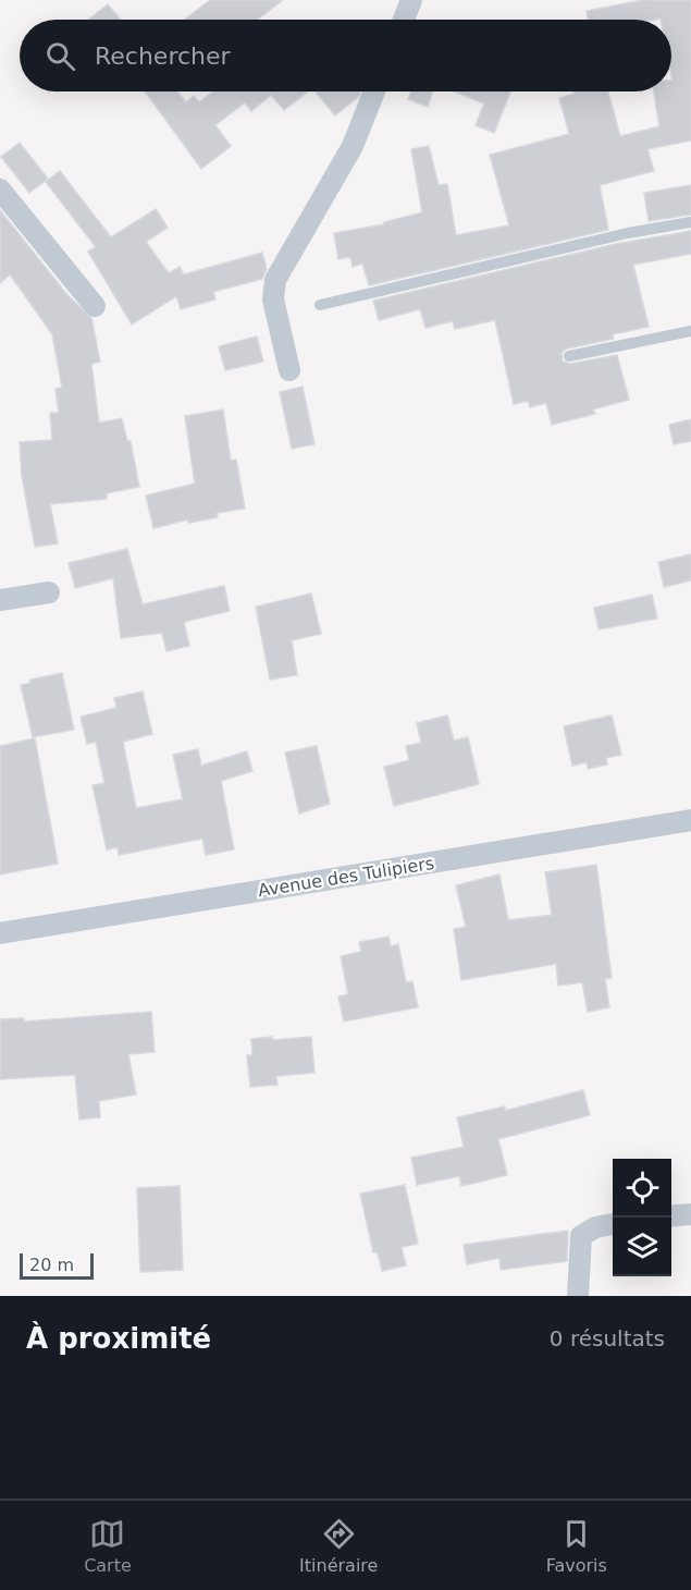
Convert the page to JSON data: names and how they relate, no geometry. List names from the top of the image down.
{
  "streets": {
    "street": ["Avenue des Tulipiers"]
  },
  "scale_bar": "20 m",
  "page": {
    "search": "Rechercher",
    "scale": "20 m",
    "heading": ["À proximité", "0 résultats"],
    "nav": ["Carte", "Itinéraire", "Favoris"]
  }
}
